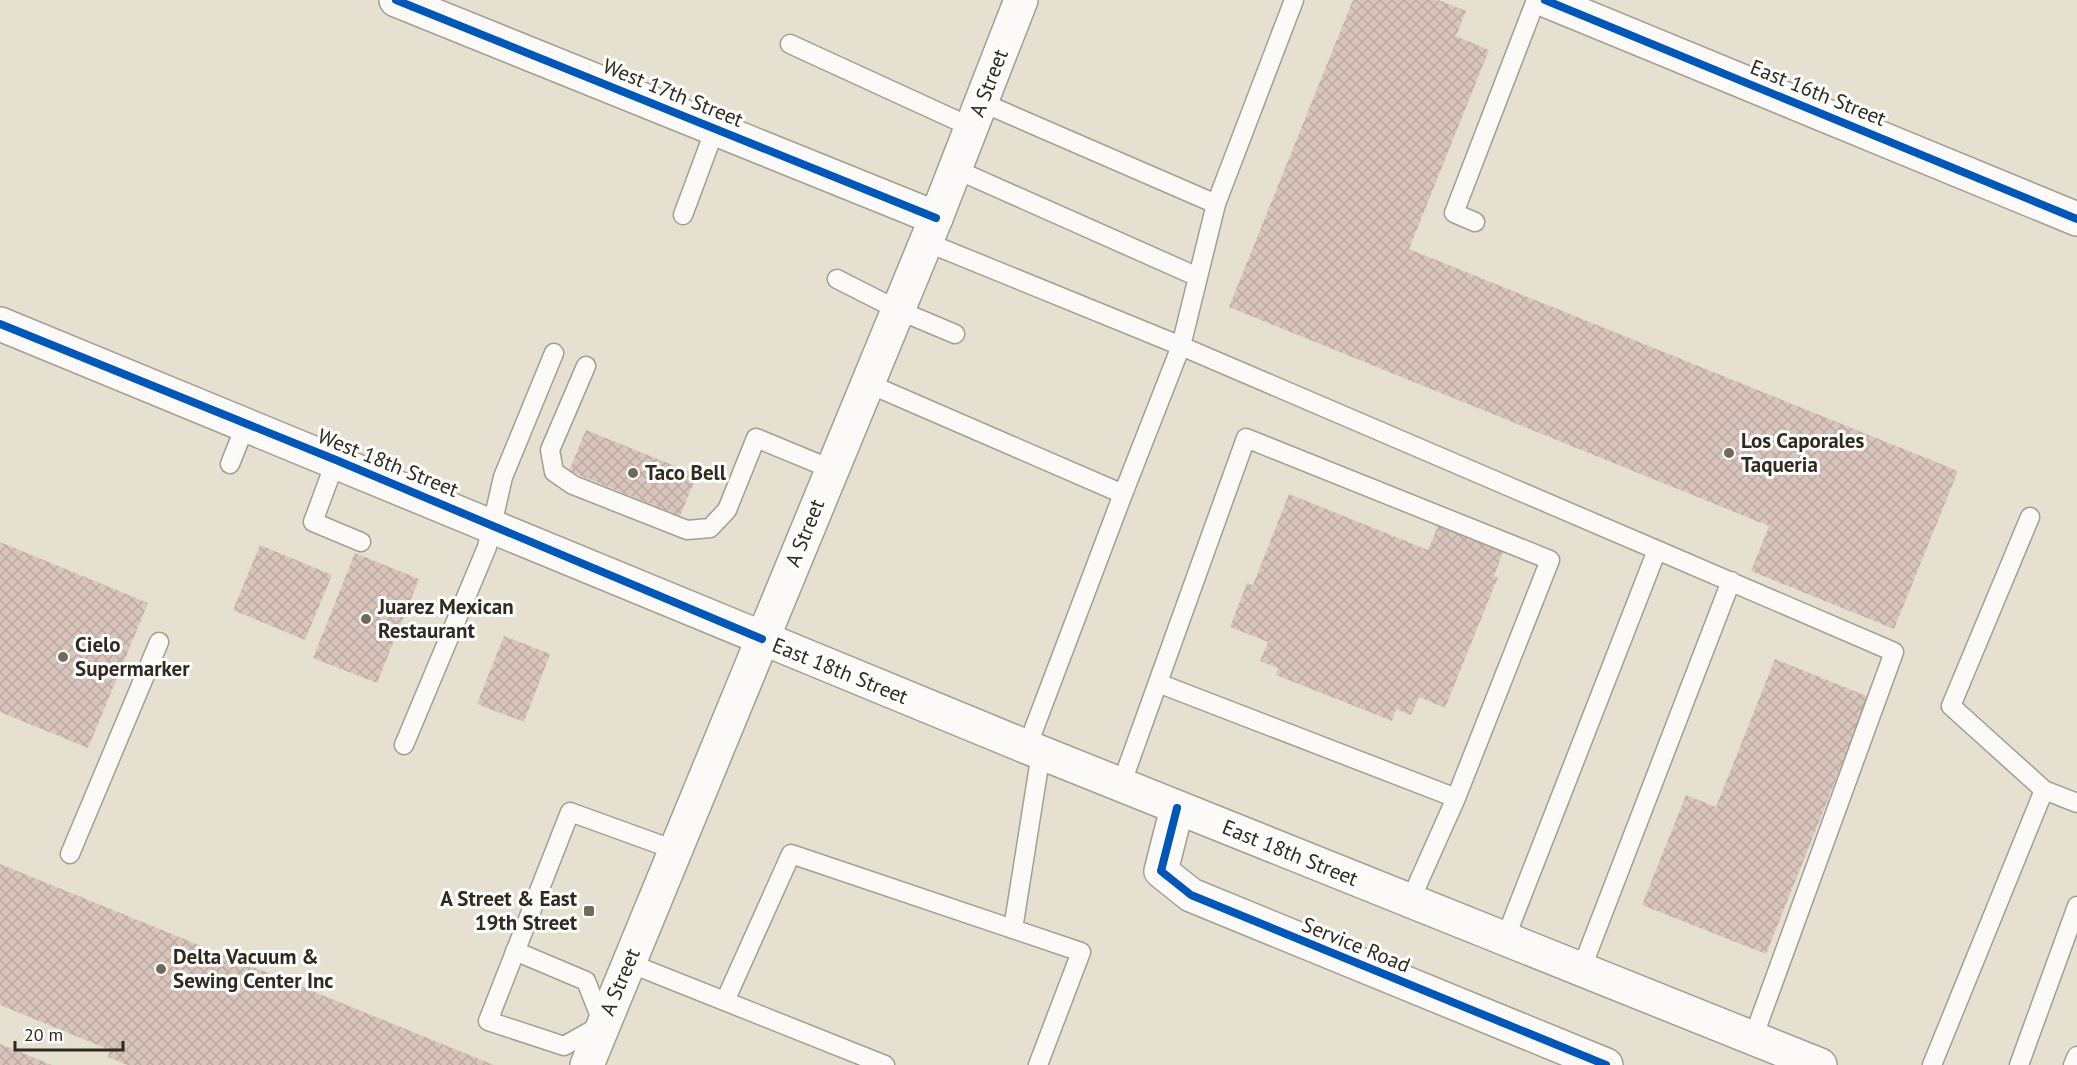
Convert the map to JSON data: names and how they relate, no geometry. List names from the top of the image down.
{
  "streets": {
    "street": [
      "A Street",
      "West 17th Street",
      "East 16th Street",
      "West 18th Street",
      "East 18th Street",
      "Service Road"
    ]
  },
  "crossings": [
    ["A Street", "West 17th Street"],
    ["A Street", "West 18th Street"],
    ["A Street", "East 18th Street"],
    ["West 18th Street", "East 18th Street"],
    ["East 18th Street", "Service Road"]
  ],
  "places": {
    "other": [
      "Los Caporales Taqueria",
      "Taco Bell",
      "Juarez Mexican Restaurant",
      "Cielo Supermarker",
      "Delta Vacuum & Sewing Center Inc"
    ],
    "transit": ["A Street & East 19th Street"]
  },
  "scale_bar": "20 m"
}
